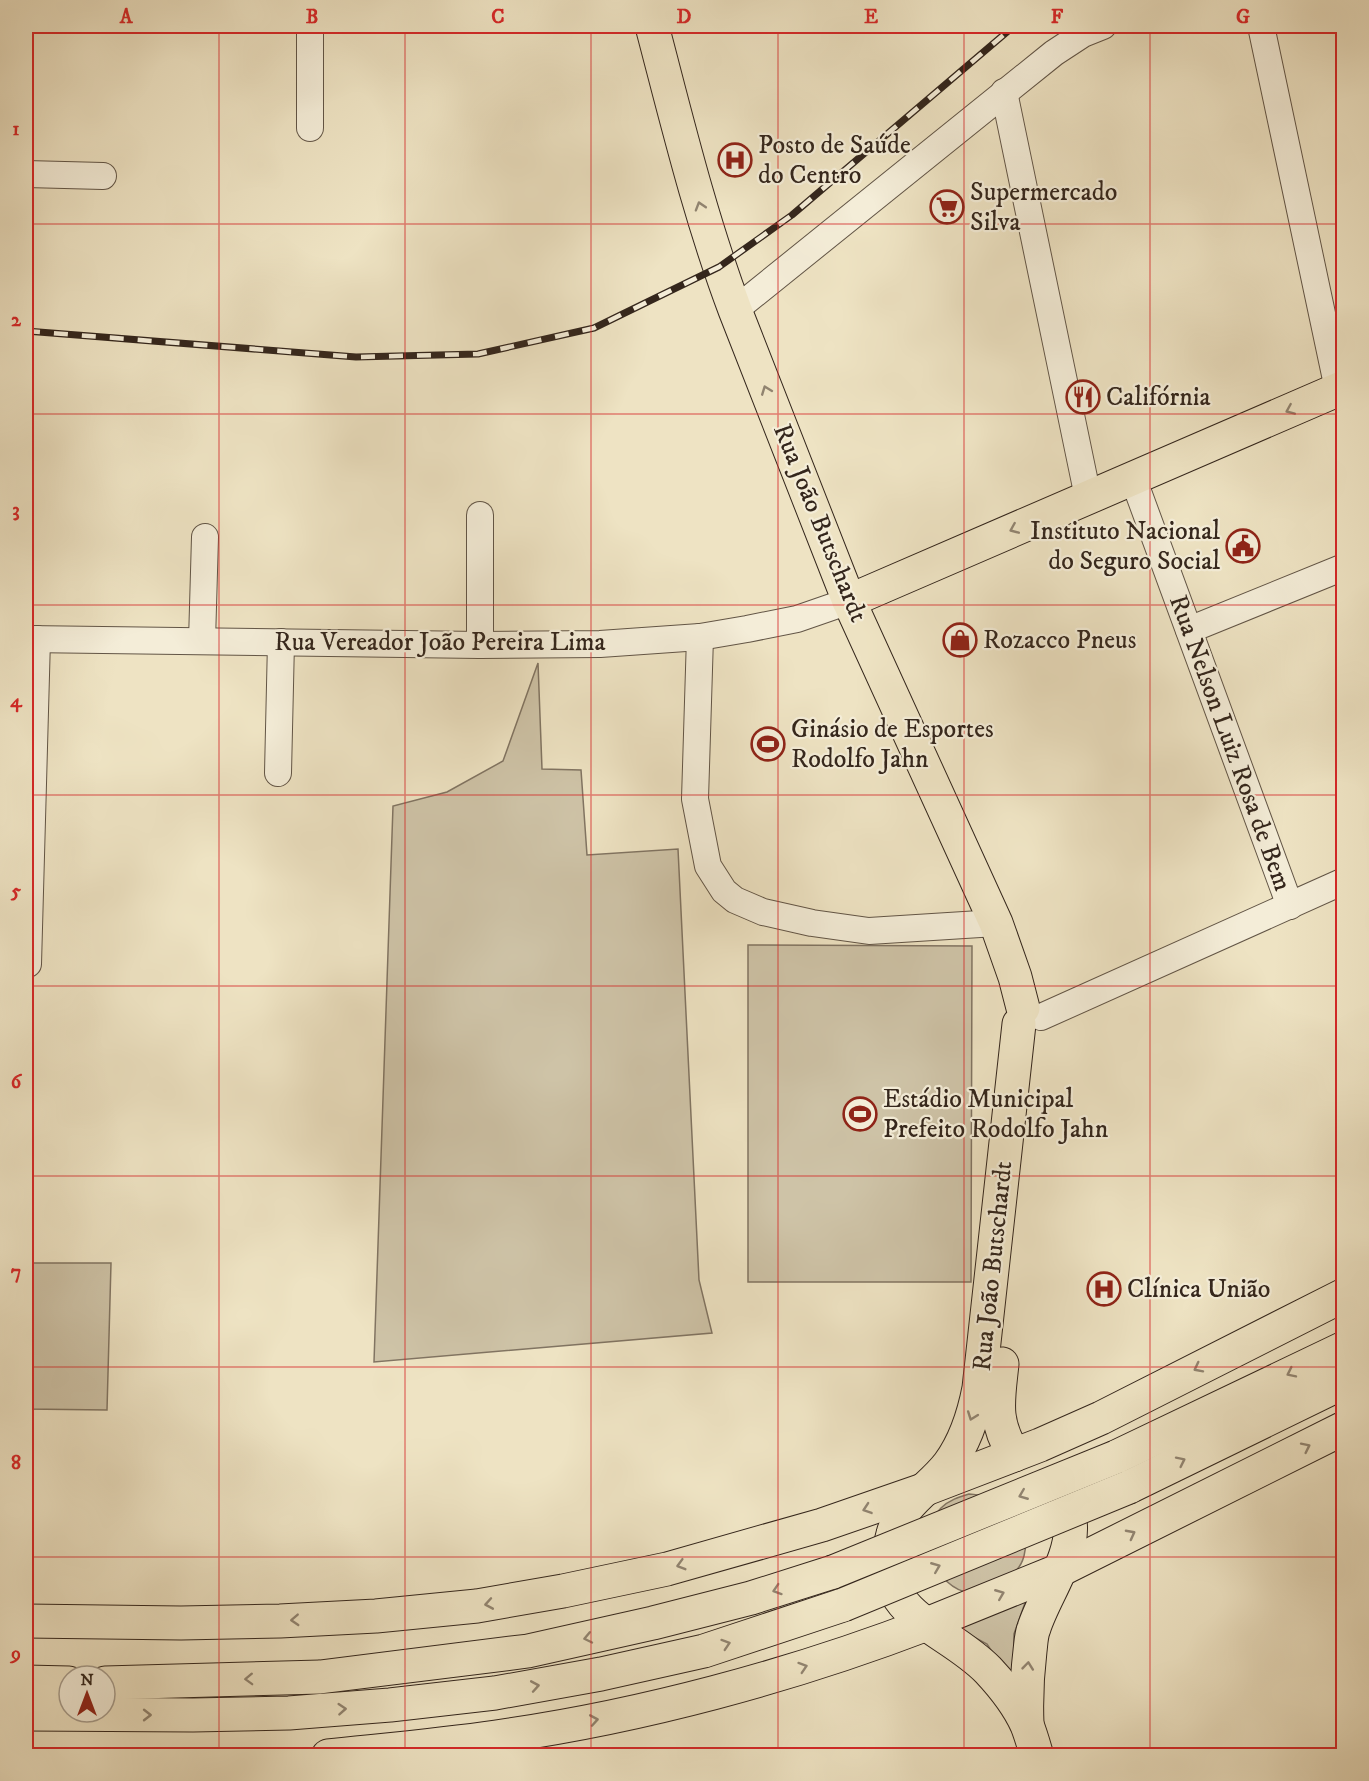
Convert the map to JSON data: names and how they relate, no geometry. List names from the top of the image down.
{
  "streets": {
    "main road": ["Rua João Butschardt"],
    "street": ["Rua Vereador João Pereira Lima", "Rua Nelson Luiz Rosa de Bem"]
  },
  "crossings": [
    ["Rua João Butschardt", "Rua Vereador João Pereira Lima"]
  ],
  "places": {
    "hospital": ["Posto de Saúde do Centro", "Clínica União"],
    "supermarket": ["Supermercado Silva"],
    "restaurant": ["Califórnia"],
    "public building": ["Instituto Nacional do Seguro Social"],
    "shop": ["Rozacco Pneus"],
    "sports": ["Ginásio de Esportes Rodolfo Jahn", "Estádio Municipal Prefeito Rodolfo Jahn"]
  },
  "north": "top",
  "grid": {
    "columns": [
      "A",
      "B",
      "C",
      "D",
      "E",
      "F",
      "G"
    ],
    "rows": [
      "1",
      "2",
      "3",
      "4",
      "5",
      "6",
      "7",
      "8",
      "9"
    ]
  }
}
